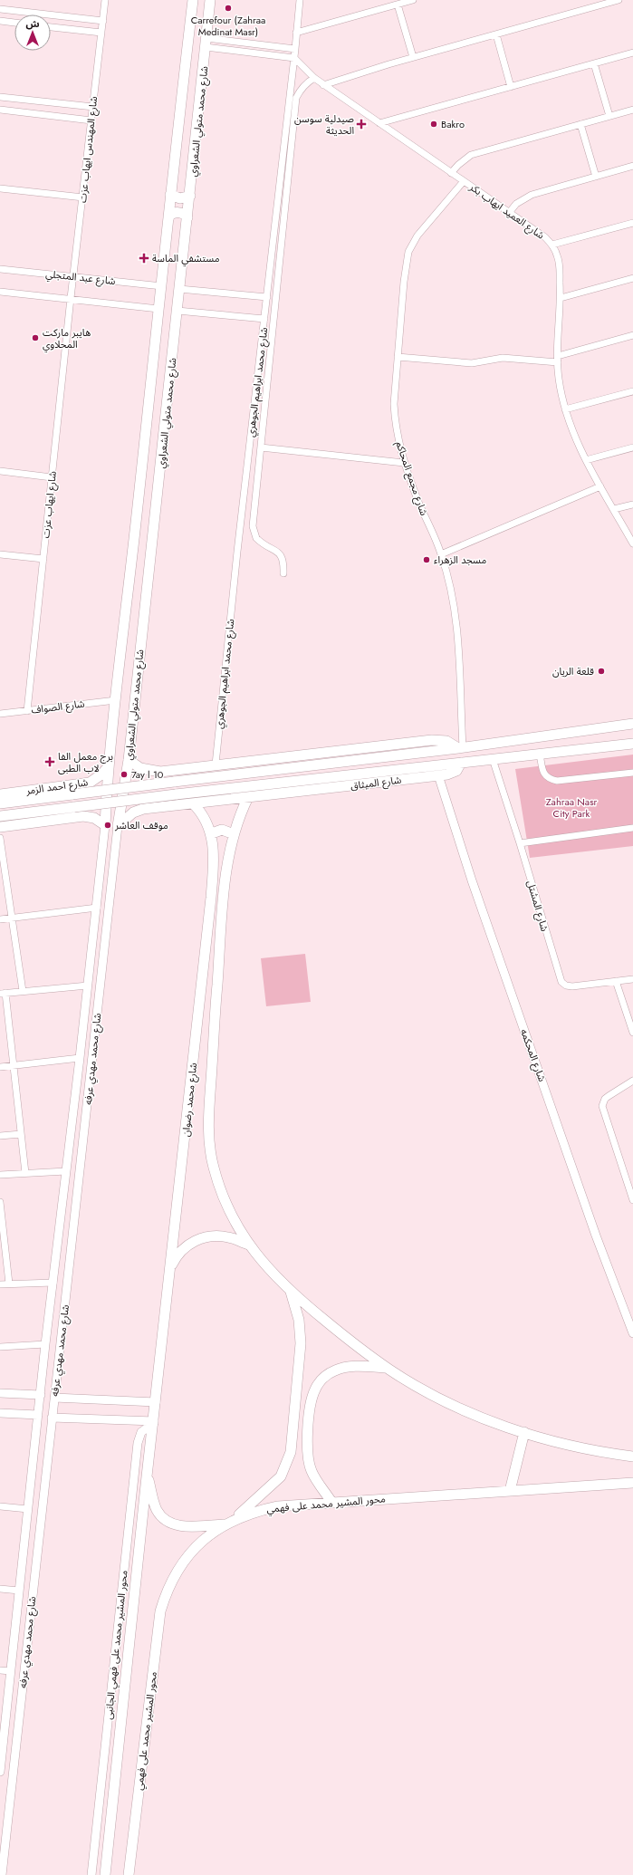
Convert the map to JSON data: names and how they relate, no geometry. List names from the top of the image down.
{
  "streets": {
    "main road": [
      "شارع محمد متولي الشعراوي",
      "شارع الميثاق",
      "شارع احمد الزمر",
      "شارع محمد رضوان",
      "محور المشير محمد على فهمي"
    ],
    "street": [
      "شارع المهندس ايهاب عزت",
      "شارع العميد ايهاب بكر",
      "شارع عبد المتجلي",
      "شارع محمد ابراهيم الجوهري",
      "شارع مجمع المحاكم",
      "شارع ايهاب عزت",
      "شارع الصواف",
      "شارع المشتل",
      "شارع المحكمه",
      "شارع محمد مهدي عرفه",
      "محور المشير محمد على فهمي الجانبى"
    ]
  },
  "crossings": [
    ["شارع محمد متولي الشعراوي", "شارع عبد المتجلي"],
    ["شارع محمد متولي الشعراوي", "شارع الصواف"],
    ["شارع محمد متولي الشعراوي", "شارع الميثاق"],
    ["شارع محمد متولي الشعراوي", "شارع احمد الزمر"],
    ["شارع محمد متولي الشعراوي", "شارع محمد مهدي عرفه"],
    ["شارع المهندس ايهاب عزت", "شارع عبد المتجلي"],
    ["شارع المهندس ايهاب عزت", "شارع ايهاب عزت"],
    ["شارع العميد ايهاب بكر", "شارع محمد ابراهيم الجوهري"],
    ["شارع العميد ايهاب بكر", "شارع مجمع المحاكم"],
    ["شارع ايهاب عزت", "شارع الصواف"],
    ["شارع الميثاق", "شارع المحكمه"],
    ["شارع الميثاق", "شارع محمد مهدي عرفه"],
    ["شارع الميثاق", "شارع محمد رضوان"]
  ],
  "parks": ["Zahraa Nasr City Park"],
  "places": {
    "other": [
      "Carrefour (Zahraa Medinat Masr)",
      "Bakro",
      "هايبر ماركت المحلاوي",
      "مسجد الزهراء",
      "قلعة الريان",
      "7ay l 10",
      "موقف العاشر"
    ],
    "health": ["صيدلية سوسن الحديثة", "مستشفي الماسة", "برج معمل الفا لاب الطبى"]
  },
  "north": "top"
}
